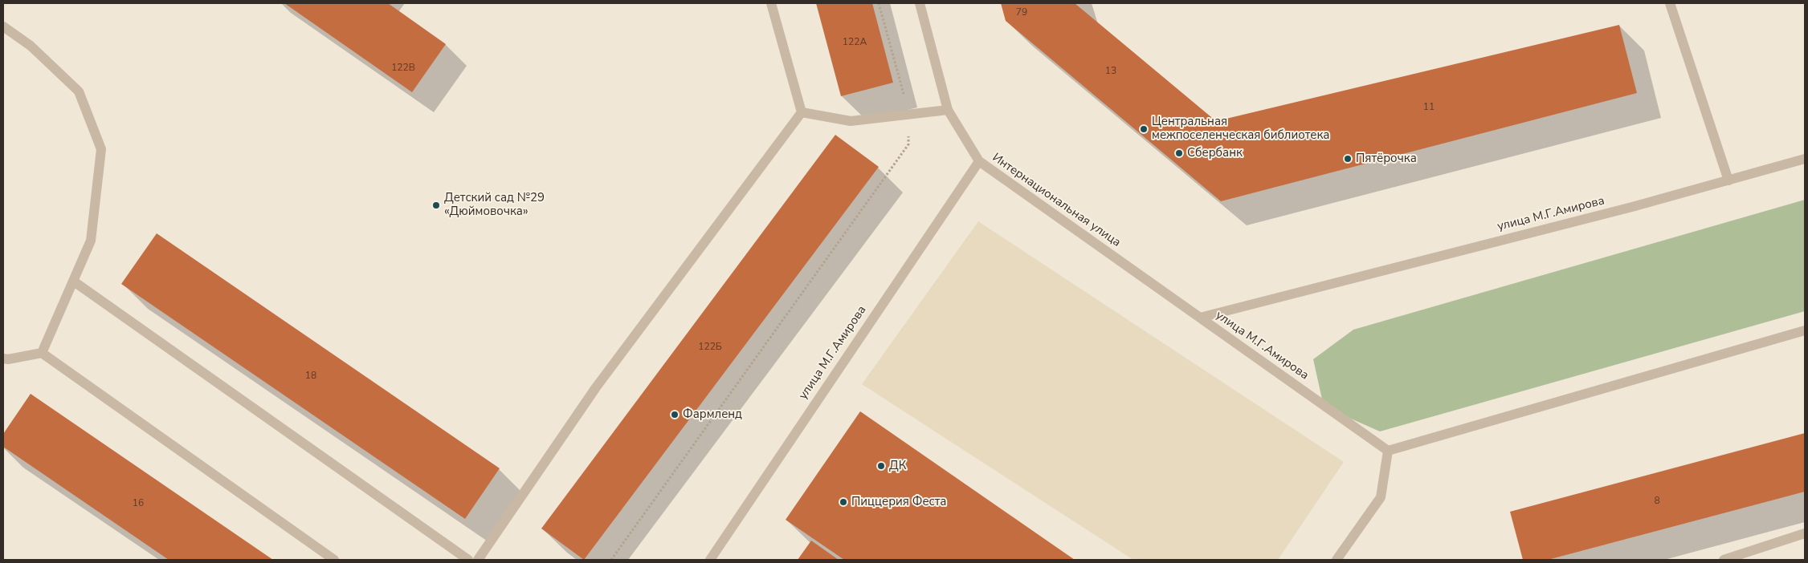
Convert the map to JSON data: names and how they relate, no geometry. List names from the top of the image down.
{
  "streets": {
    "street": ["Интернациональная улица", "улица М.Г.Амирова"]
  },
  "crossings": [
    ["Интернациональная улица", "улица М.Г.Амирова"]
  ],
  "places": [
    "Центральная межпоселенческая библиотека",
    "Сбербанк",
    "Пятёрочка",
    "Детский сад №29 «Дюймовочка»",
    "Фармленд",
    "ДК",
    "Пиццерия Феста"
  ],
  "house_numbers": [
    "79",
    "122А",
    "122В",
    "13",
    "11",
    "122Б",
    "18",
    "8",
    "16"
  ]
}
